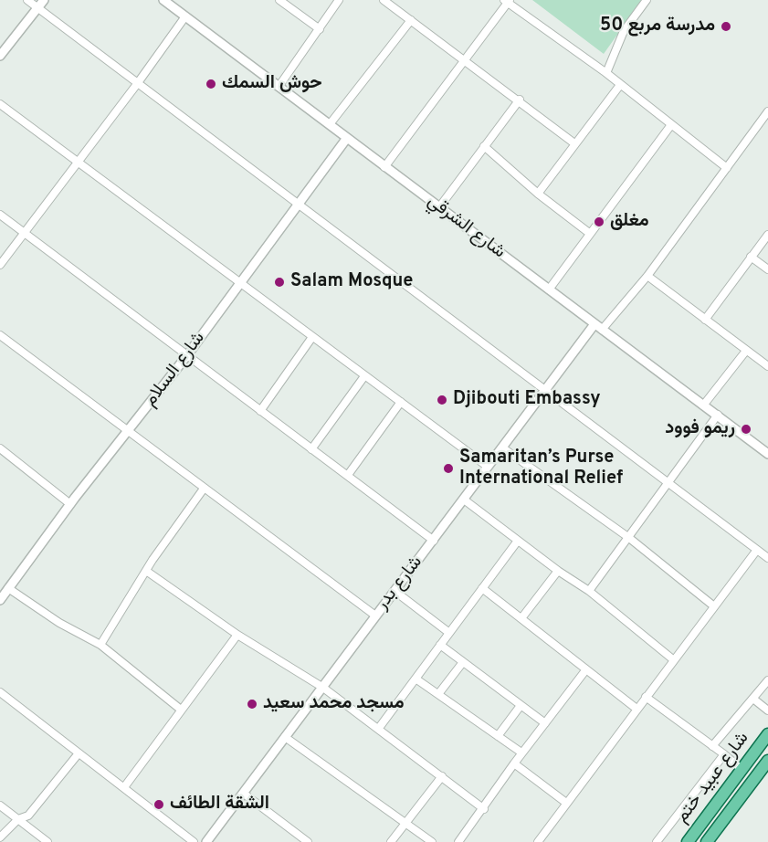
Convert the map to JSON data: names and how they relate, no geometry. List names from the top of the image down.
{
  "streets": {
    "main road": ["شارع عبيد ختم"],
    "street": ["شارع الشرقي", "شارع السلام", "شارع بدر"]
  },
  "crossings": [
    ["شارع الشرقي", "شارع السلام"],
    ["شارع الشرقي", "شارع بدر"]
  ],
  "places": [
    "مدرسة مربع 50",
    "حوش السمك",
    "مغلق",
    "Salam Mosque",
    "Djibouti Embassy",
    "ريمو فوود",
    "Samaritan’s Purse International Relief",
    "مسجد محمد سعيد",
    "الشقة الطائف"
  ]
}
